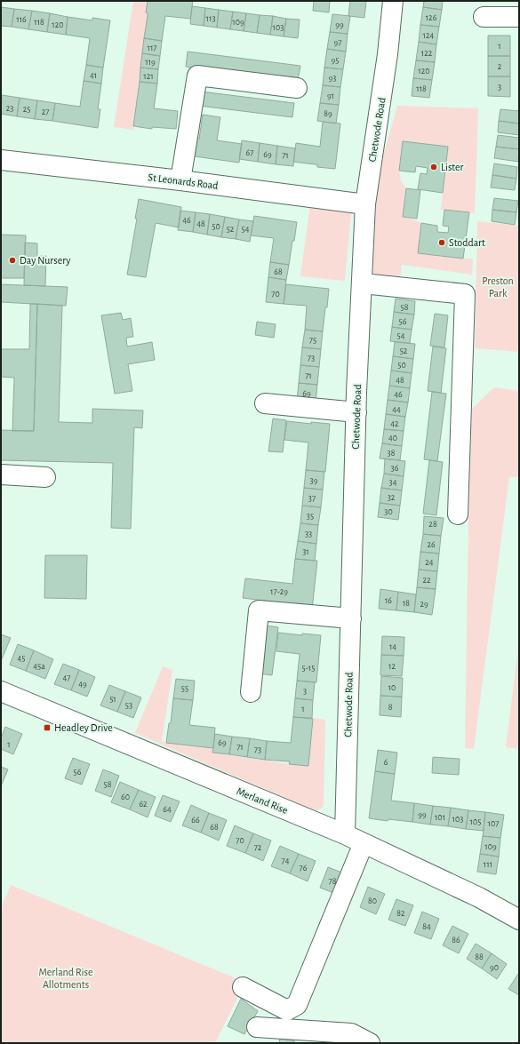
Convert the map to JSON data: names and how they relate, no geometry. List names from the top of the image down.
{
  "streets": {
    "street": ["Chetwode Road", "St Leonards Road", "Merland Rise"]
  },
  "crossings": [
    ["Chetwode Road", "St Leonards Road"],
    ["Chetwode Road", "Merland Rise"]
  ],
  "parks": ["Preston Park", "Merland Rise Allotments"],
  "places": {
    "other": ["Lister", "Stoddart", "Day Nursery"],
    "transit": ["Headley Drive"]
  },
  "house_numbers": [
    "126",
    "113",
    "116",
    "118",
    "109",
    "120",
    "99",
    "103",
    "124",
    "97",
    "1",
    "117",
    "122",
    "95",
    "119",
    "2",
    "120",
    "41",
    "121",
    "93",
    "3",
    "118",
    "91",
    "23",
    "25",
    "27",
    "89",
    "67",
    "69",
    "71",
    "46",
    "48",
    "50",
    "52",
    "54",
    "68",
    "70",
    "58",
    "56",
    "54",
    "75",
    "52",
    "73",
    "50",
    "71",
    "48",
    "69",
    "46",
    "44",
    "42",
    "40",
    "38",
    "36",
    "39",
    "34",
    "32",
    "37",
    "30",
    "35",
    "28",
    "33",
    "26",
    "31",
    "24",
    "22",
    "17-29",
    "16",
    "18",
    "29",
    "14",
    "45",
    "45a",
    "12",
    "5-15",
    "47",
    "49",
    "10",
    "55",
    "3",
    "51",
    "53",
    "8",
    "1",
    "69",
    "1",
    "71",
    "73",
    "6",
    "56",
    "58",
    "60",
    "62",
    "64",
    "99",
    "101",
    "103",
    "66",
    "105",
    "107",
    "68",
    "70",
    "109",
    "72",
    "74",
    "111",
    "76",
    "78",
    "80",
    "82",
    "84",
    "86",
    "88",
    "90"
  ]
}
